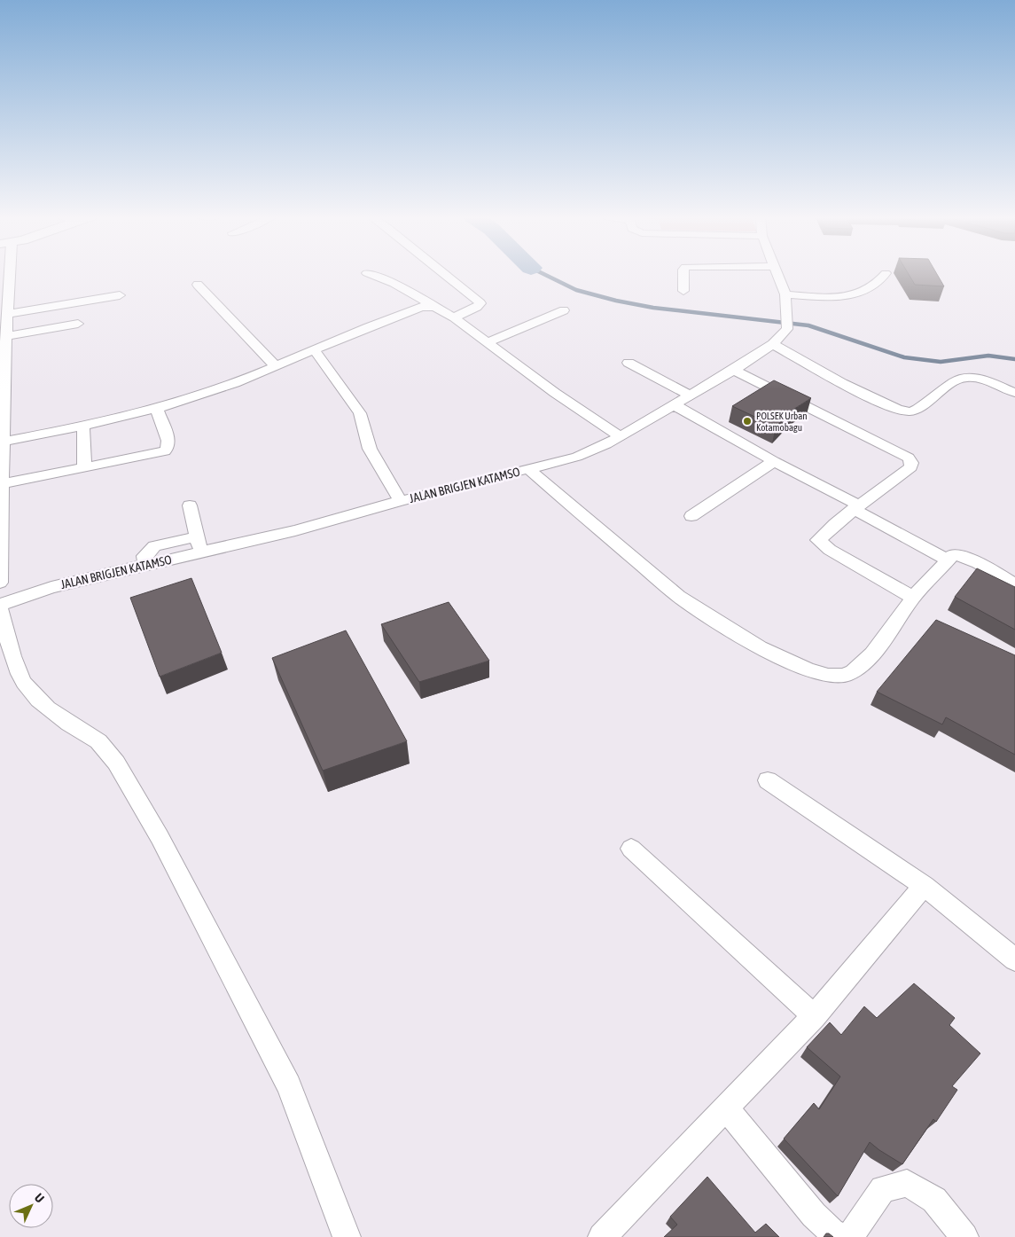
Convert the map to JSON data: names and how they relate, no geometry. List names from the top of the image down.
{
  "streets": {
    "street": ["JALAN BRIGJEN KATAMSO"]
  },
  "places": ["POLSEK Urban Kotamobagu"],
  "north": "top right"
}
